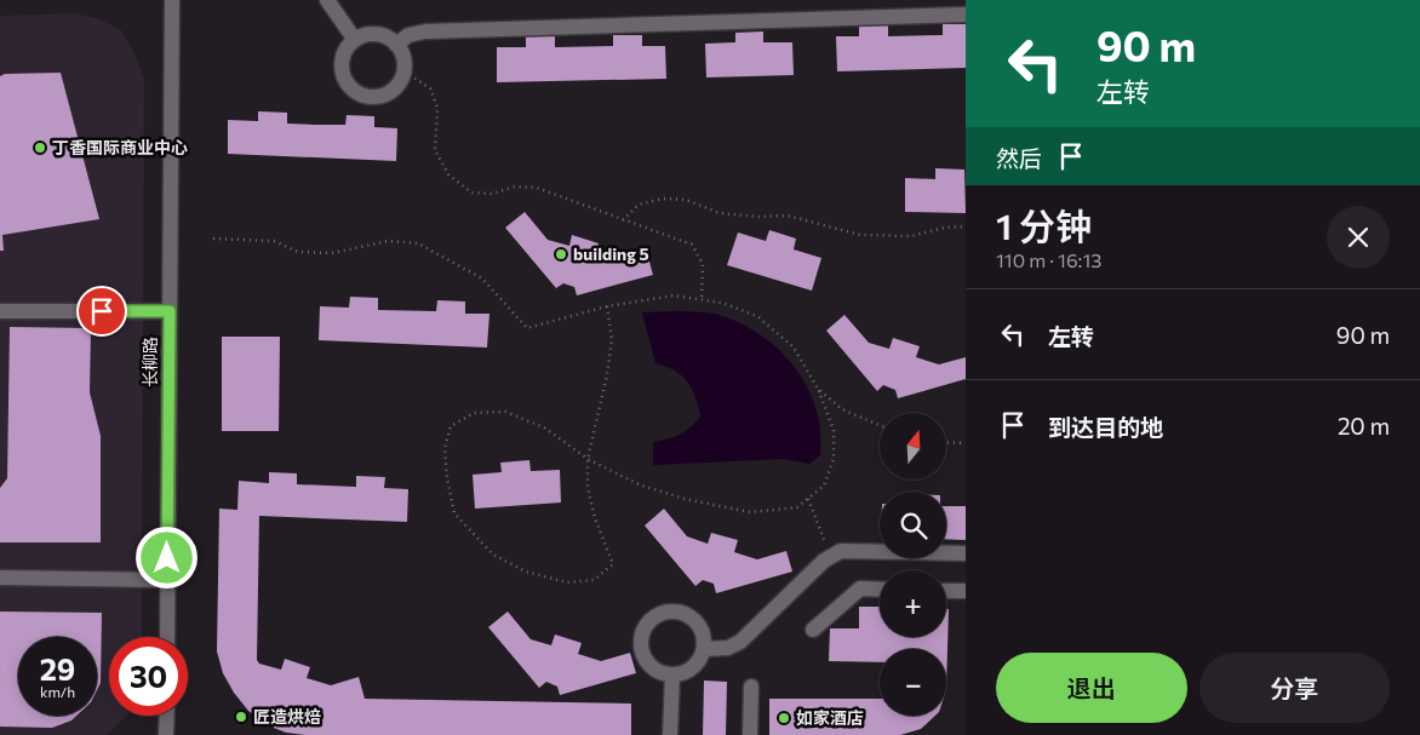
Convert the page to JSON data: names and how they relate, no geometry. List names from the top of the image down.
{
  "streets": {
    "street": ["长柳路"]
  },
  "places": [
    "丁香国际商业中心",
    "building 5",
    "匠造烘焙",
    "如家酒店"
  ],
  "north": "top",
  "page": {
    "turn": ["90 m", "左转"],
    "then": "然后",
    "heading": ["1 分钟", "110 m · 16:13"],
    "list": [
      {
        "name": "左转",
        "value": "90 m"
      },
      {
        "name": "到达目的地",
        "value": "20 m"
      }
    ],
    "map_buttons": ["+", "−"],
    "speed": "29 km/h",
    "limit": "30",
    "buttons": ["退出", "分享"]
  }
}
